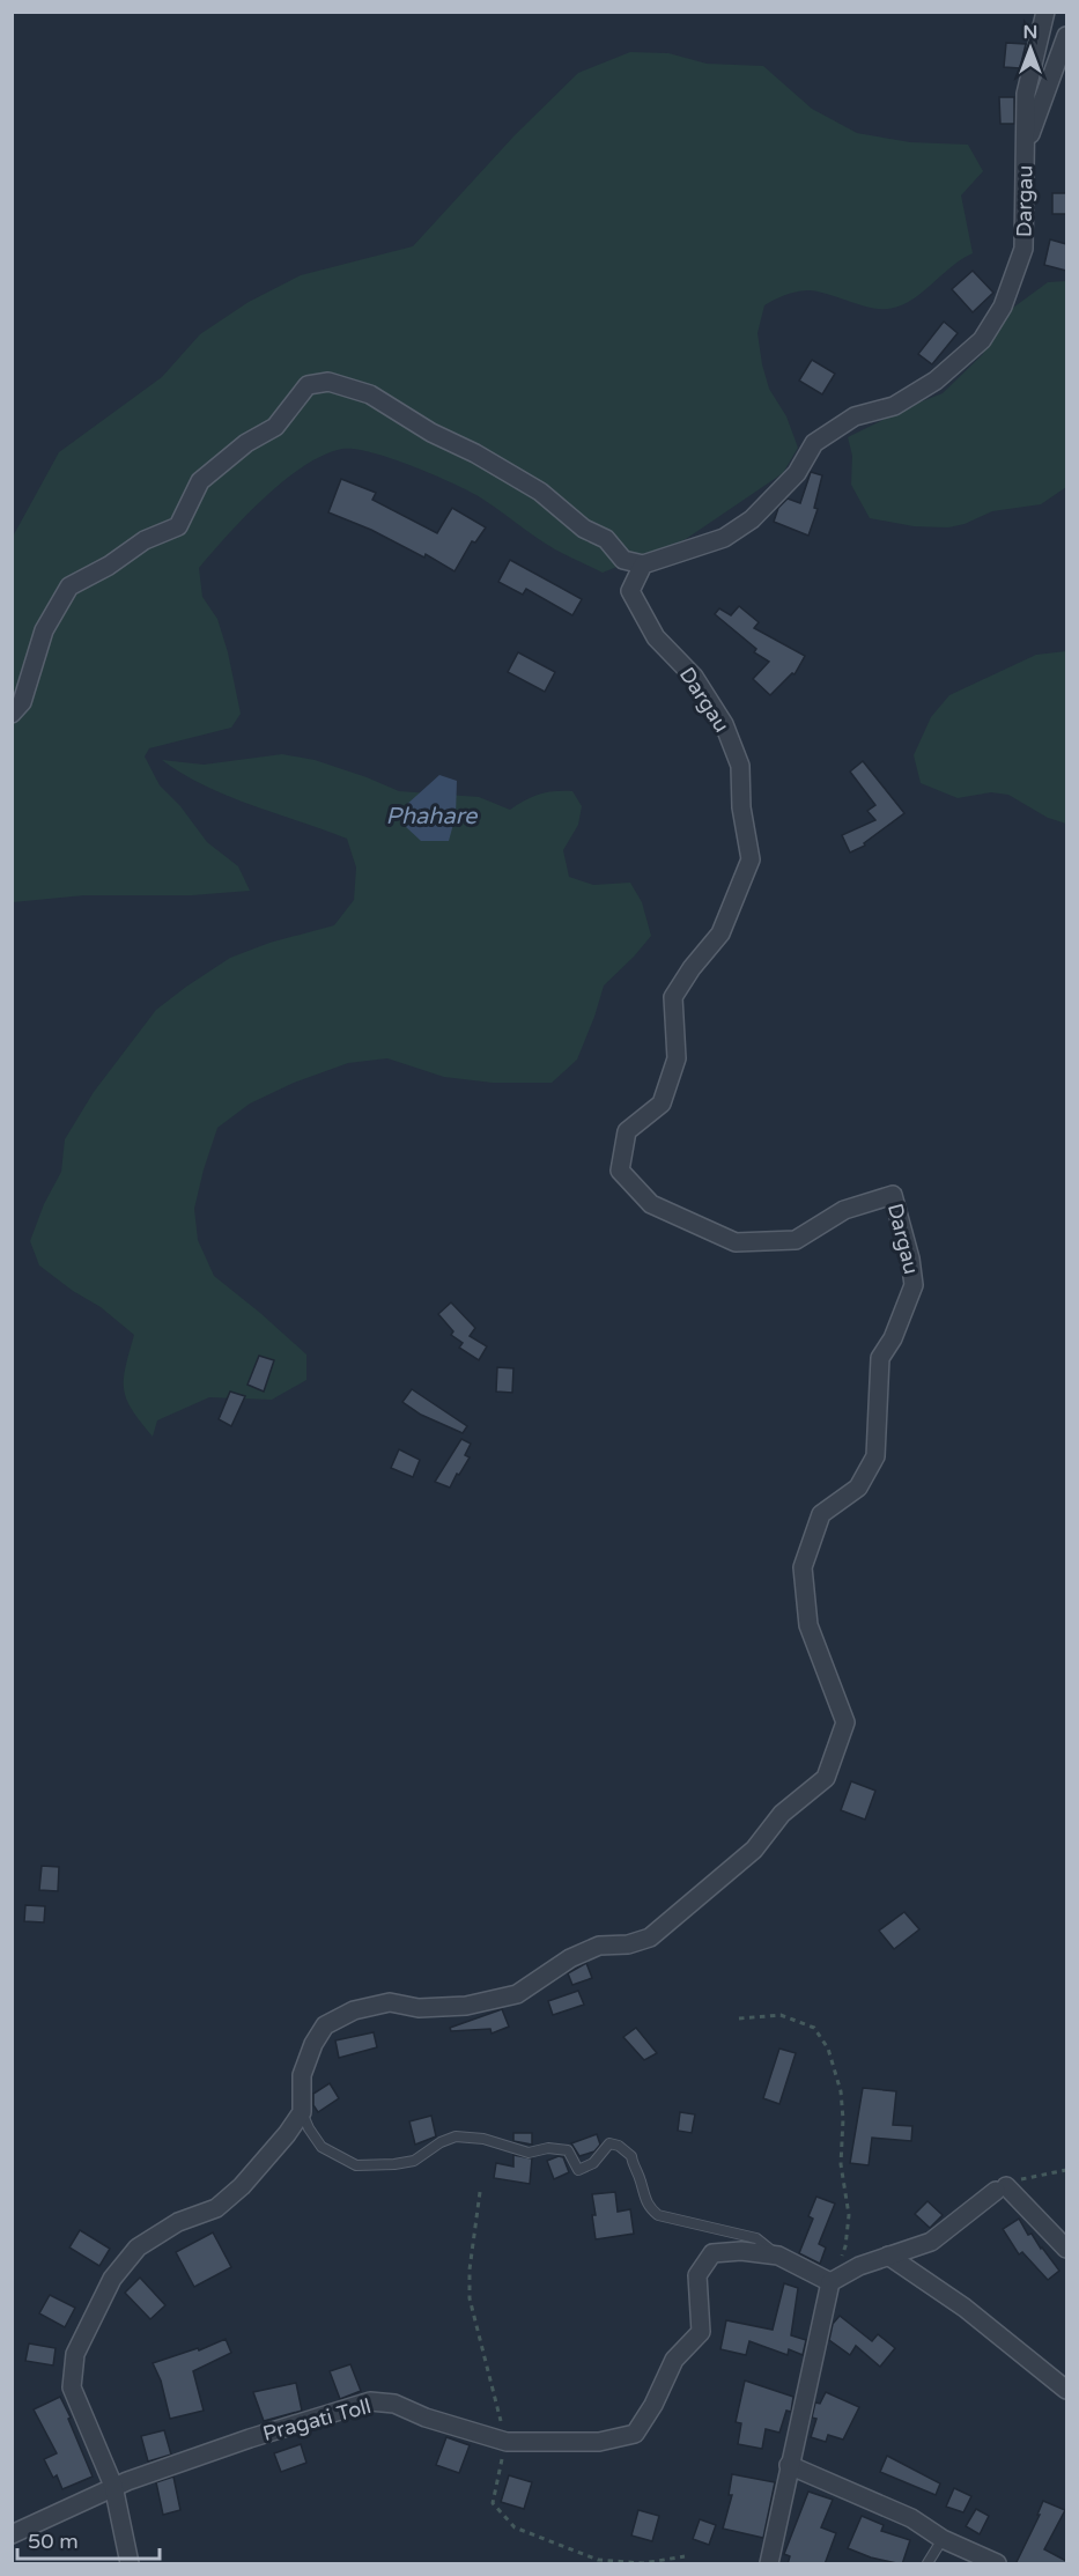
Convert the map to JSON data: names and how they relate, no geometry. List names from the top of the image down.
{
  "streets": {
    "street": ["Dargau", "Pragati Toll"]
  },
  "water": ["Phahare"],
  "scale_bar": "50 m",
  "north": "top"
}
